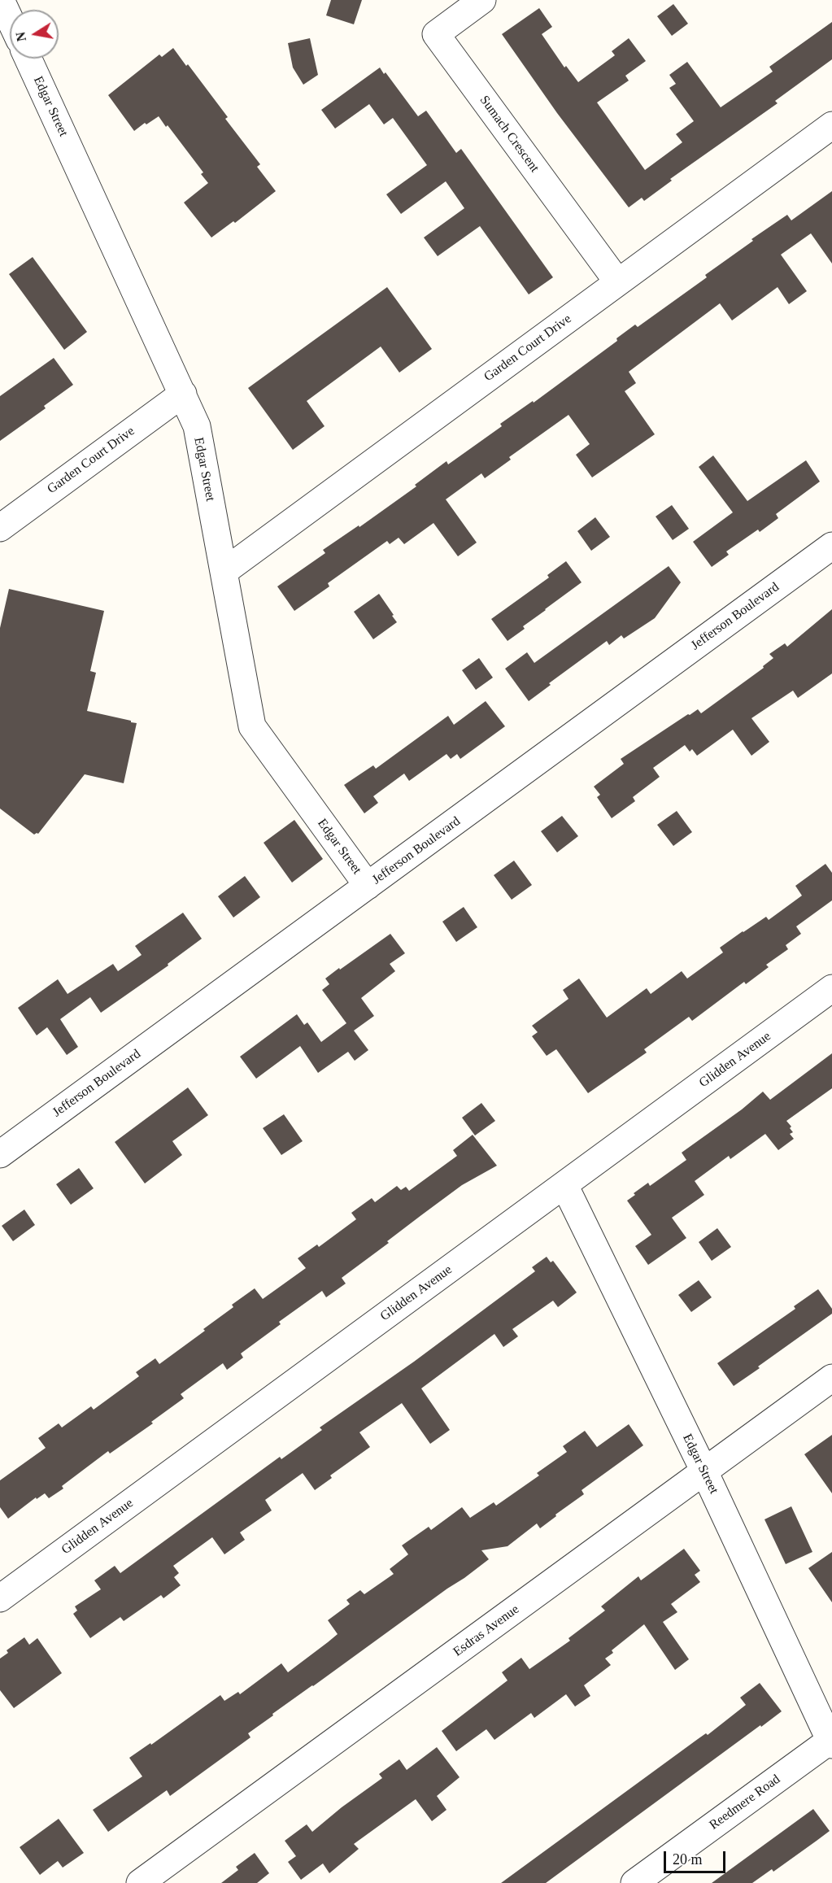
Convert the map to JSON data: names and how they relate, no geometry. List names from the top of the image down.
{
  "streets": {
    "street": [
      "Edgar Street",
      "Sumach Crescent",
      "Garden Court Drive",
      "Jefferson Boulevard",
      "Glidden Avenue",
      "Esdras Avenue",
      "Reedmere Road"
    ]
  },
  "crossings": [
    ["Edgar Street", "Garden Court Drive"],
    ["Edgar Street", "Jefferson Boulevard"],
    ["Edgar Street", "Glidden Avenue"],
    ["Edgar Street", "Esdras Avenue"],
    ["Edgar Street", "Reedmere Road"],
    ["Sumach Crescent", "Garden Court Drive"]
  ],
  "scale_bar": "20 m",
  "north": "left"
}
